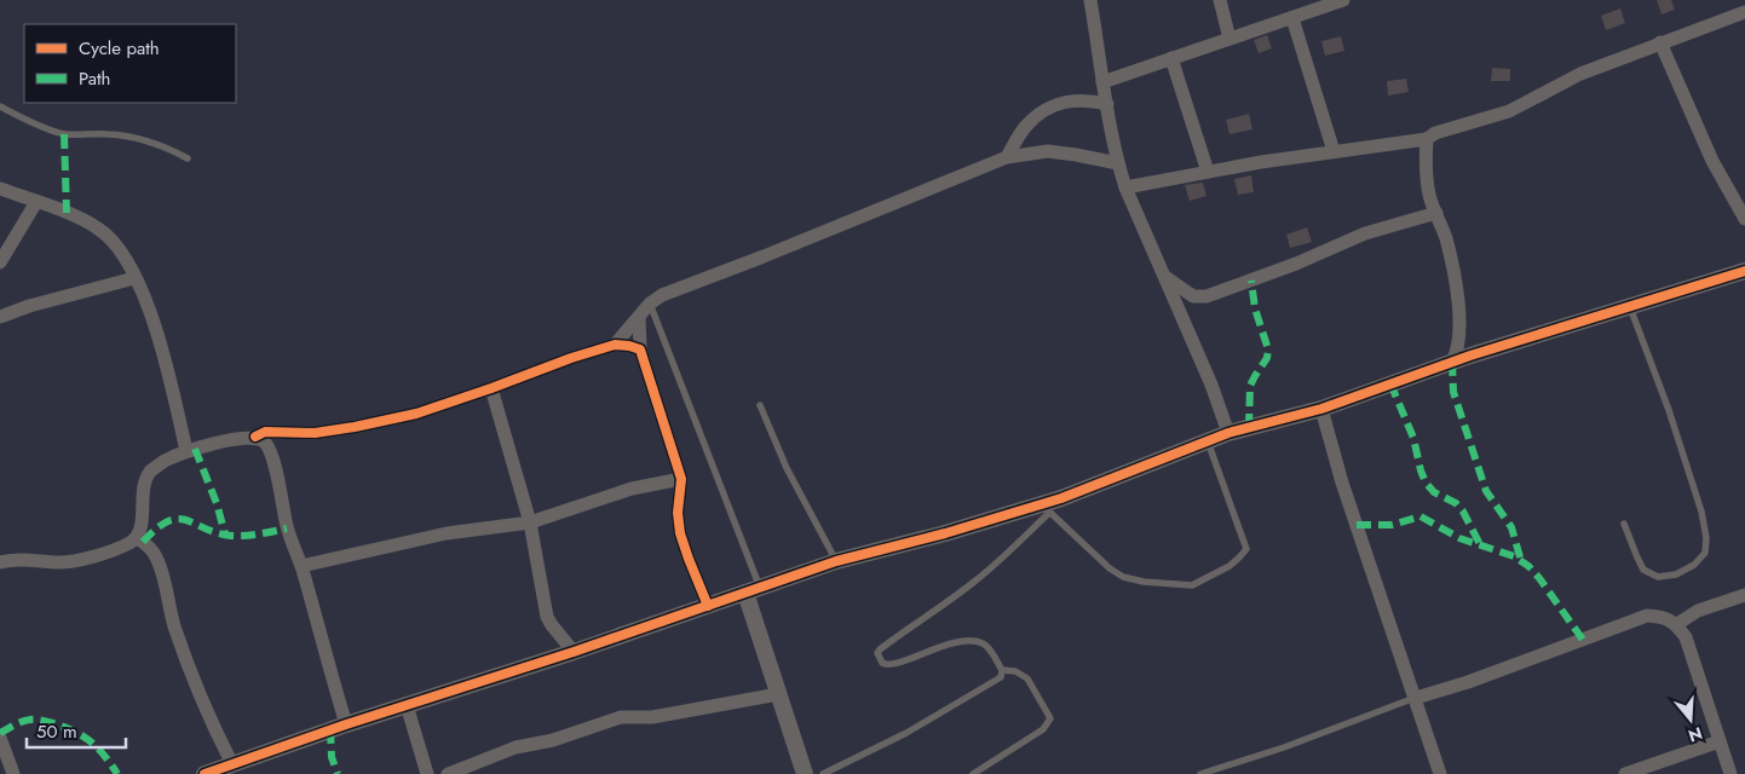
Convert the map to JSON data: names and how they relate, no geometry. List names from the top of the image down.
{
  "legend": ["Cycle path", "Path"],
  "scale_bar": "50 m",
  "north": "bottom"
}
